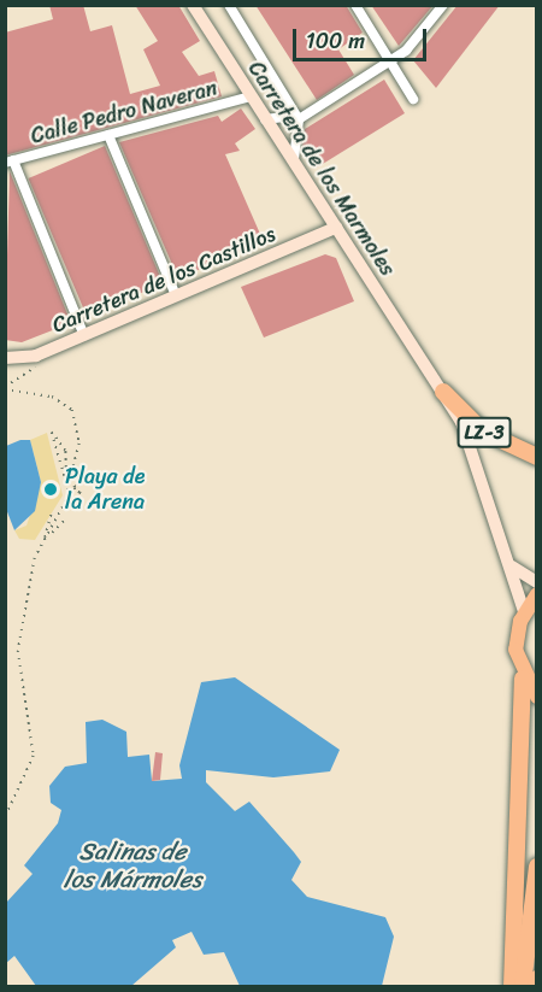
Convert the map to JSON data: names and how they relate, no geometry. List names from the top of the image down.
{
  "streets": {
    "highway": ["LZ-3"],
    "main road": ["Carretera de los Marmoles", "Carretera de los Castillos"],
    "street": ["Calle Pedro Naveran"]
  },
  "crossings": [
    ["Calle Pedro Naveran", "Carretera de los Marmoles"],
    ["Carretera de los Marmoles", "Carretera de los Castillos"],
    ["Carretera de los Marmoles", "LZ-3"]
  ],
  "water": ["Salinas de los Mármoles"],
  "places": ["Playa de la Arena"],
  "scale_bar": "100 m"
}
